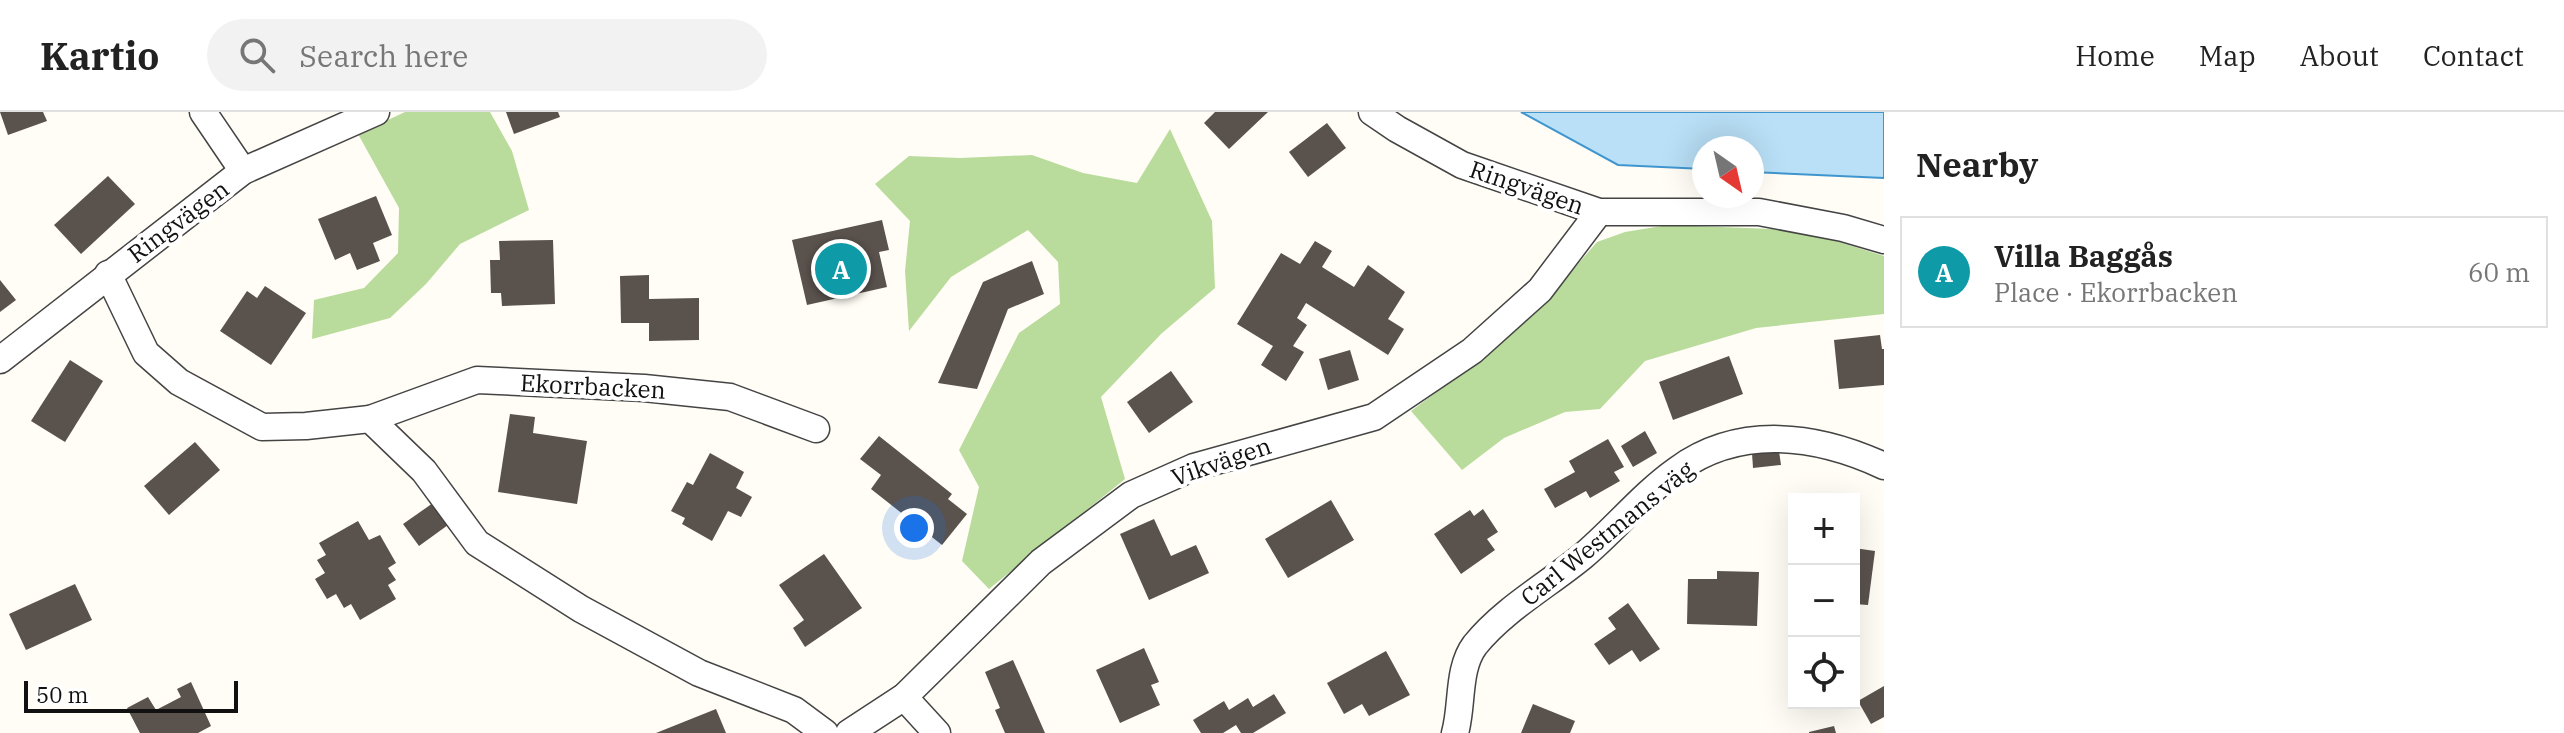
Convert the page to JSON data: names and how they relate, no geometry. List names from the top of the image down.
{
  "streets": {
    "street": [
      "Ringvägen",
      "Ekorrbacken",
      "Vikvägen",
      "Carl Westmans väg"
    ]
  },
  "crossings": [
    ["Ringvägen", "Ekorrbacken"],
    ["Ringvägen", "Vikvägen"]
  ],
  "scale_bar": "50 m",
  "north": "bottom right",
  "page": {
    "header": "Kartio",
    "search": "Search here",
    "nav": [
      "Home",
      "Map",
      "About",
      "Contact"
    ],
    "heading": "Nearby",
    "list": [
      {
        "mark": "A",
        "name": "Villa Baggås",
        "note": "Place · Ekorrbacken",
        "value": "60 m"
      }
    ],
    "pins": "A",
    "map_buttons": ["+", "−"],
    "scale": "50 m"
  }
}
